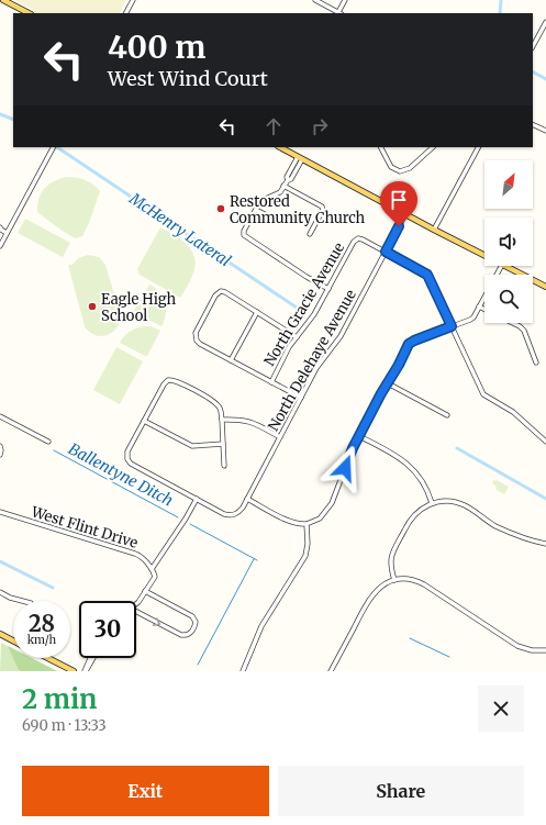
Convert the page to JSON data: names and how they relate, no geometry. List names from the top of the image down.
{
  "streets": {
    "street": ["North Gracie Avenue", "North Delehaye Avenue", "West Flint Drive"]
  },
  "crossings": [
    ["North Gracie Avenue", "North Delehaye Avenue"]
  ],
  "water": ["McHenry Lateral", "Ballentyne Ditch"],
  "places": ["Restored Community Church", "Eagle High School"],
  "north": "top right",
  "page": {
    "turn": ["400 m", "West Wind Court"],
    "speed": "28 km/h",
    "limit": "30",
    "heading": ["2 min", "690 m · 13:33"],
    "buttons": ["Exit", "Share"]
  }
}
